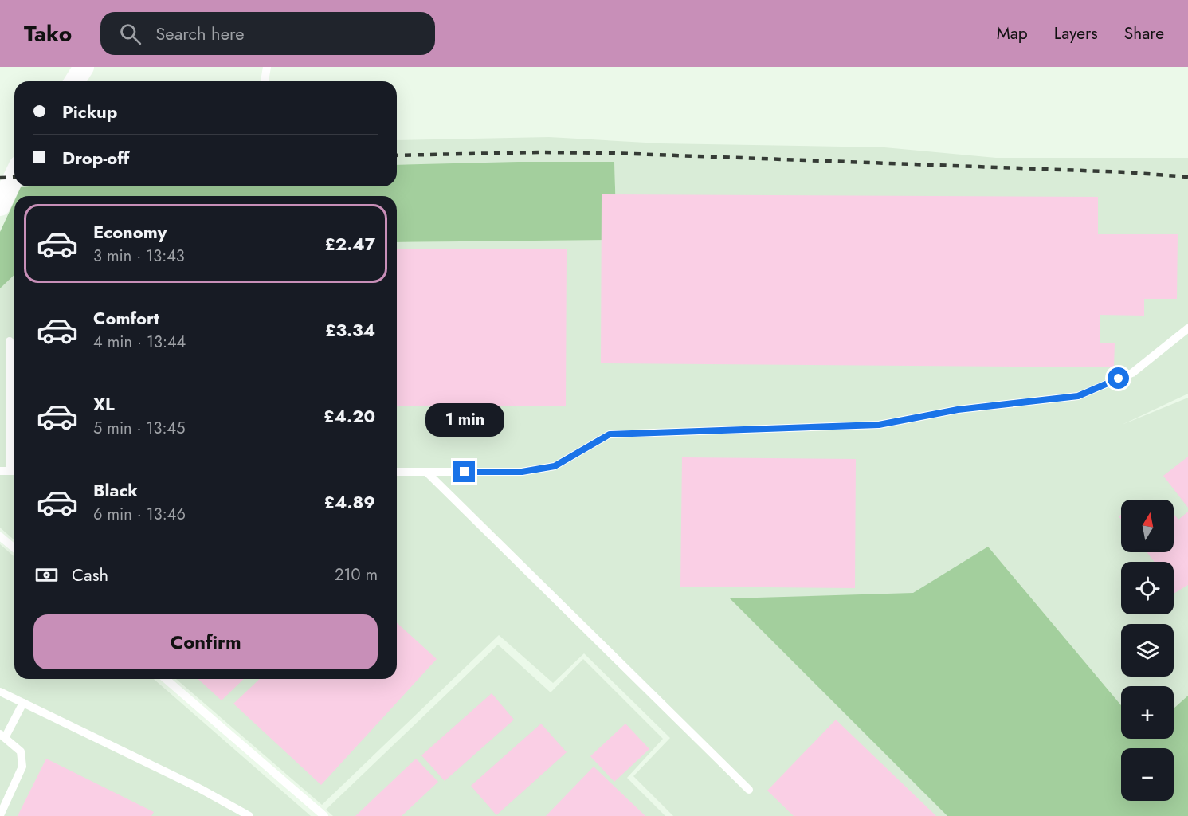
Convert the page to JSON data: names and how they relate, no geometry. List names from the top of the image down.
{
  "north": "top",
  "page": {
    "header": "Tako",
    "search": "Search here",
    "nav": ["Map", "Layers", "Share"],
    "banner": ["Pickup", "Drop-off"],
    "list": [
      {
        "name": "Economy",
        "note": "3 min · 13:43",
        "value": "£2.47"
      },
      {
        "name": "Comfort",
        "note": "4 min · 13:44",
        "value": "£3.34"
      },
      {
        "name": "XL",
        "note": "5 min · 13:45",
        "value": "£4.20"
      },
      {
        "name": "Black",
        "note": "6 min · 13:46",
        "value": "£4.89"
      }
    ],
    "bubble": "1 min",
    "map_buttons": ["+", "−"],
    "pay": ["Cash", "210 m"],
    "buttons": "Confirm"
  }
}
